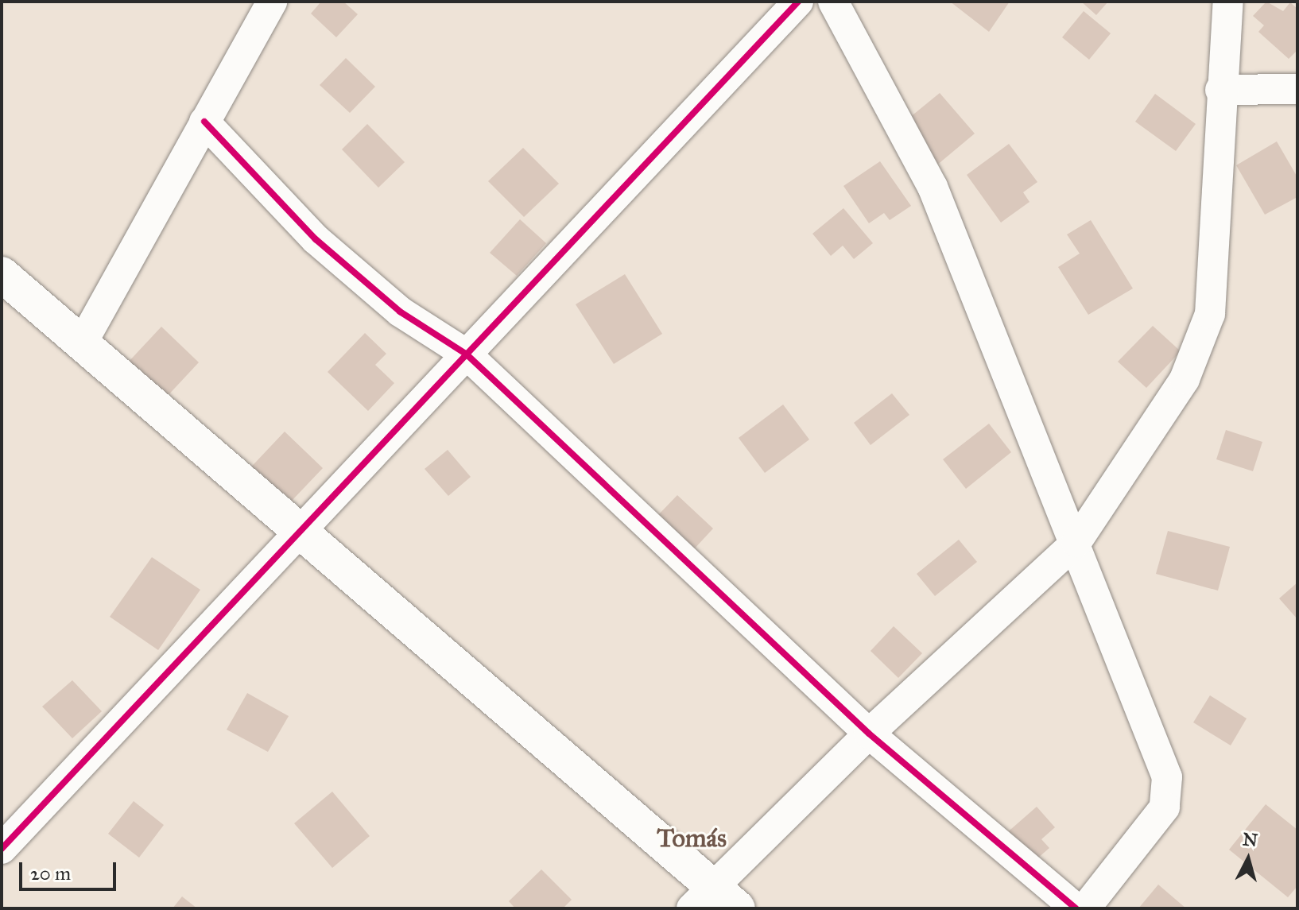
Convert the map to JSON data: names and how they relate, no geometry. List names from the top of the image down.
{
  "districts": ["Tomás"],
  "scale_bar": "20 m",
  "north": "top"
}
